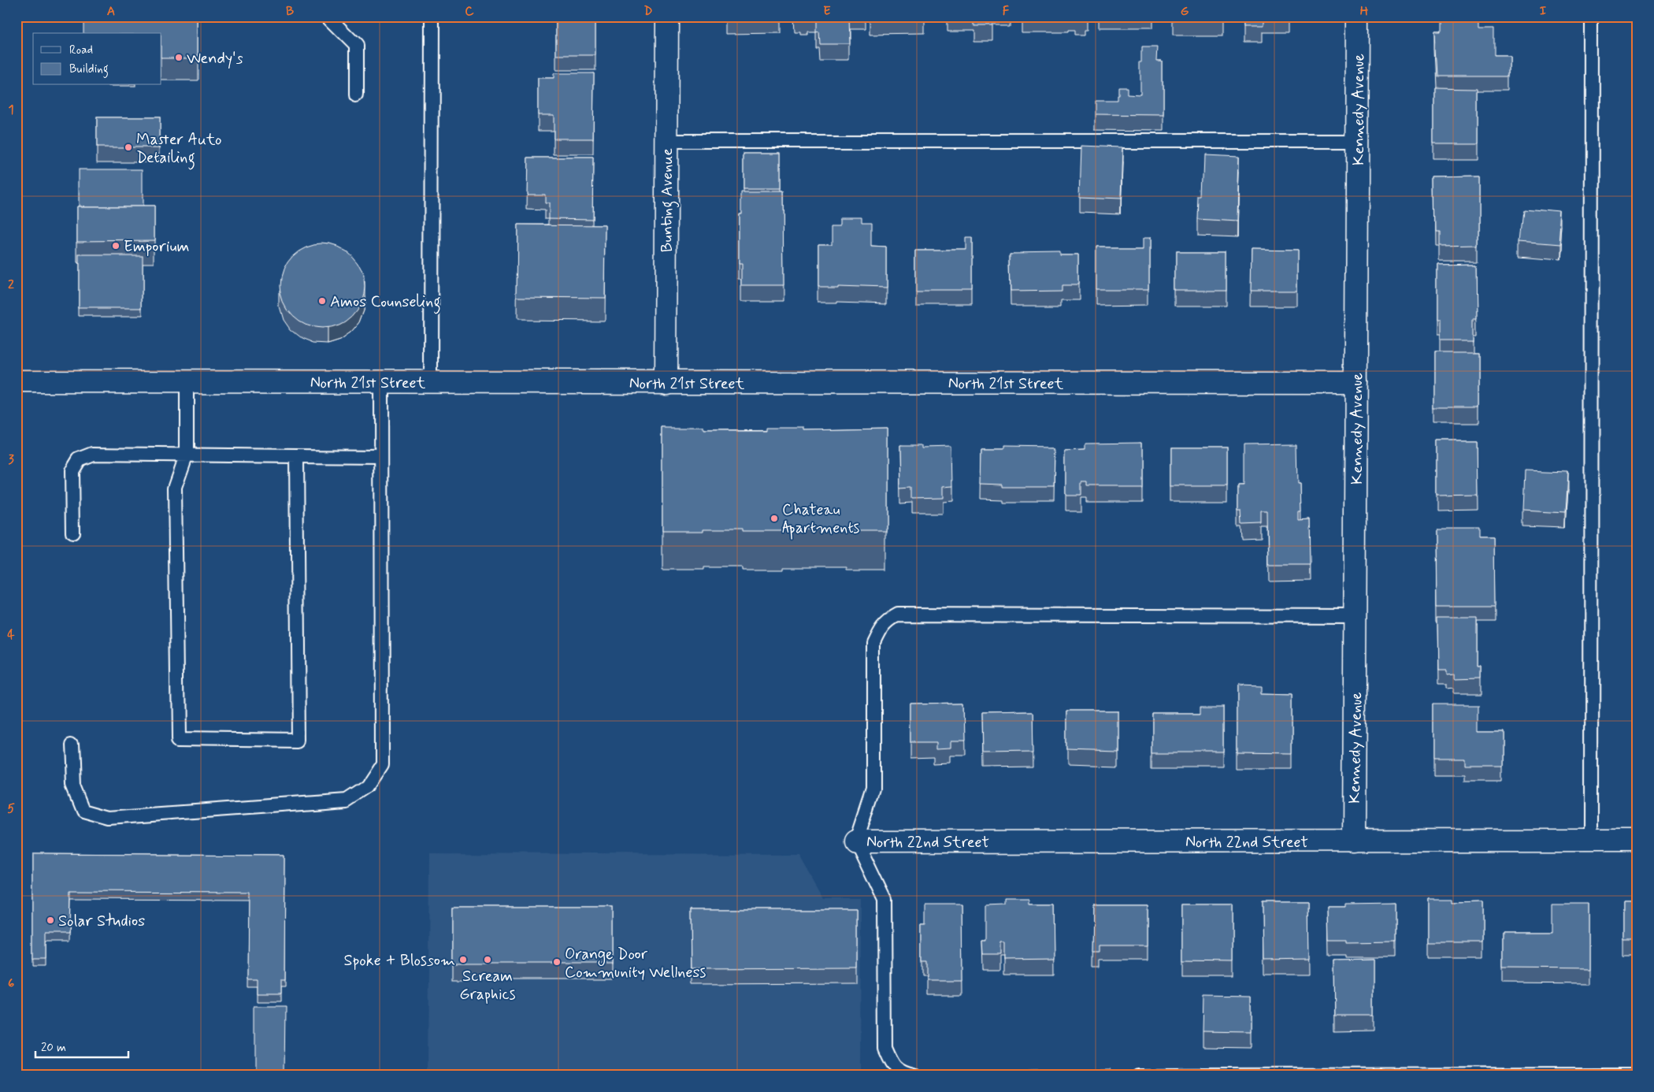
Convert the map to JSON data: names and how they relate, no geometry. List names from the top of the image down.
{
  "streets": {
    "street": [
      "Kennedy Avenue",
      "Bunting Avenue",
      "North 21st Street",
      "North 22nd Street"
    ]
  },
  "crossings": [
    ["Kennedy Avenue", "North 21st Street"],
    ["Kennedy Avenue", "North 22nd Street"],
    ["Bunting Avenue", "North 21st Street"]
  ],
  "places": [
    "Wendy's",
    "Master Auto Detailing",
    "Emporium",
    "Amos Counseling",
    "Chateau Apartments",
    "Solar Studios",
    "Spoke + Blossom",
    "Scream Graphics",
    "Orange Door Community Wellness"
  ],
  "legend": ["Road", "Building"],
  "scale_bar": "20 m",
  "grid": {
    "columns": [
      "A",
      "B",
      "C",
      "D",
      "E",
      "F",
      "G",
      "H",
      "I"
    ],
    "rows": [
      "1",
      "2",
      "3",
      "4",
      "5",
      "6"
    ]
  }
}
